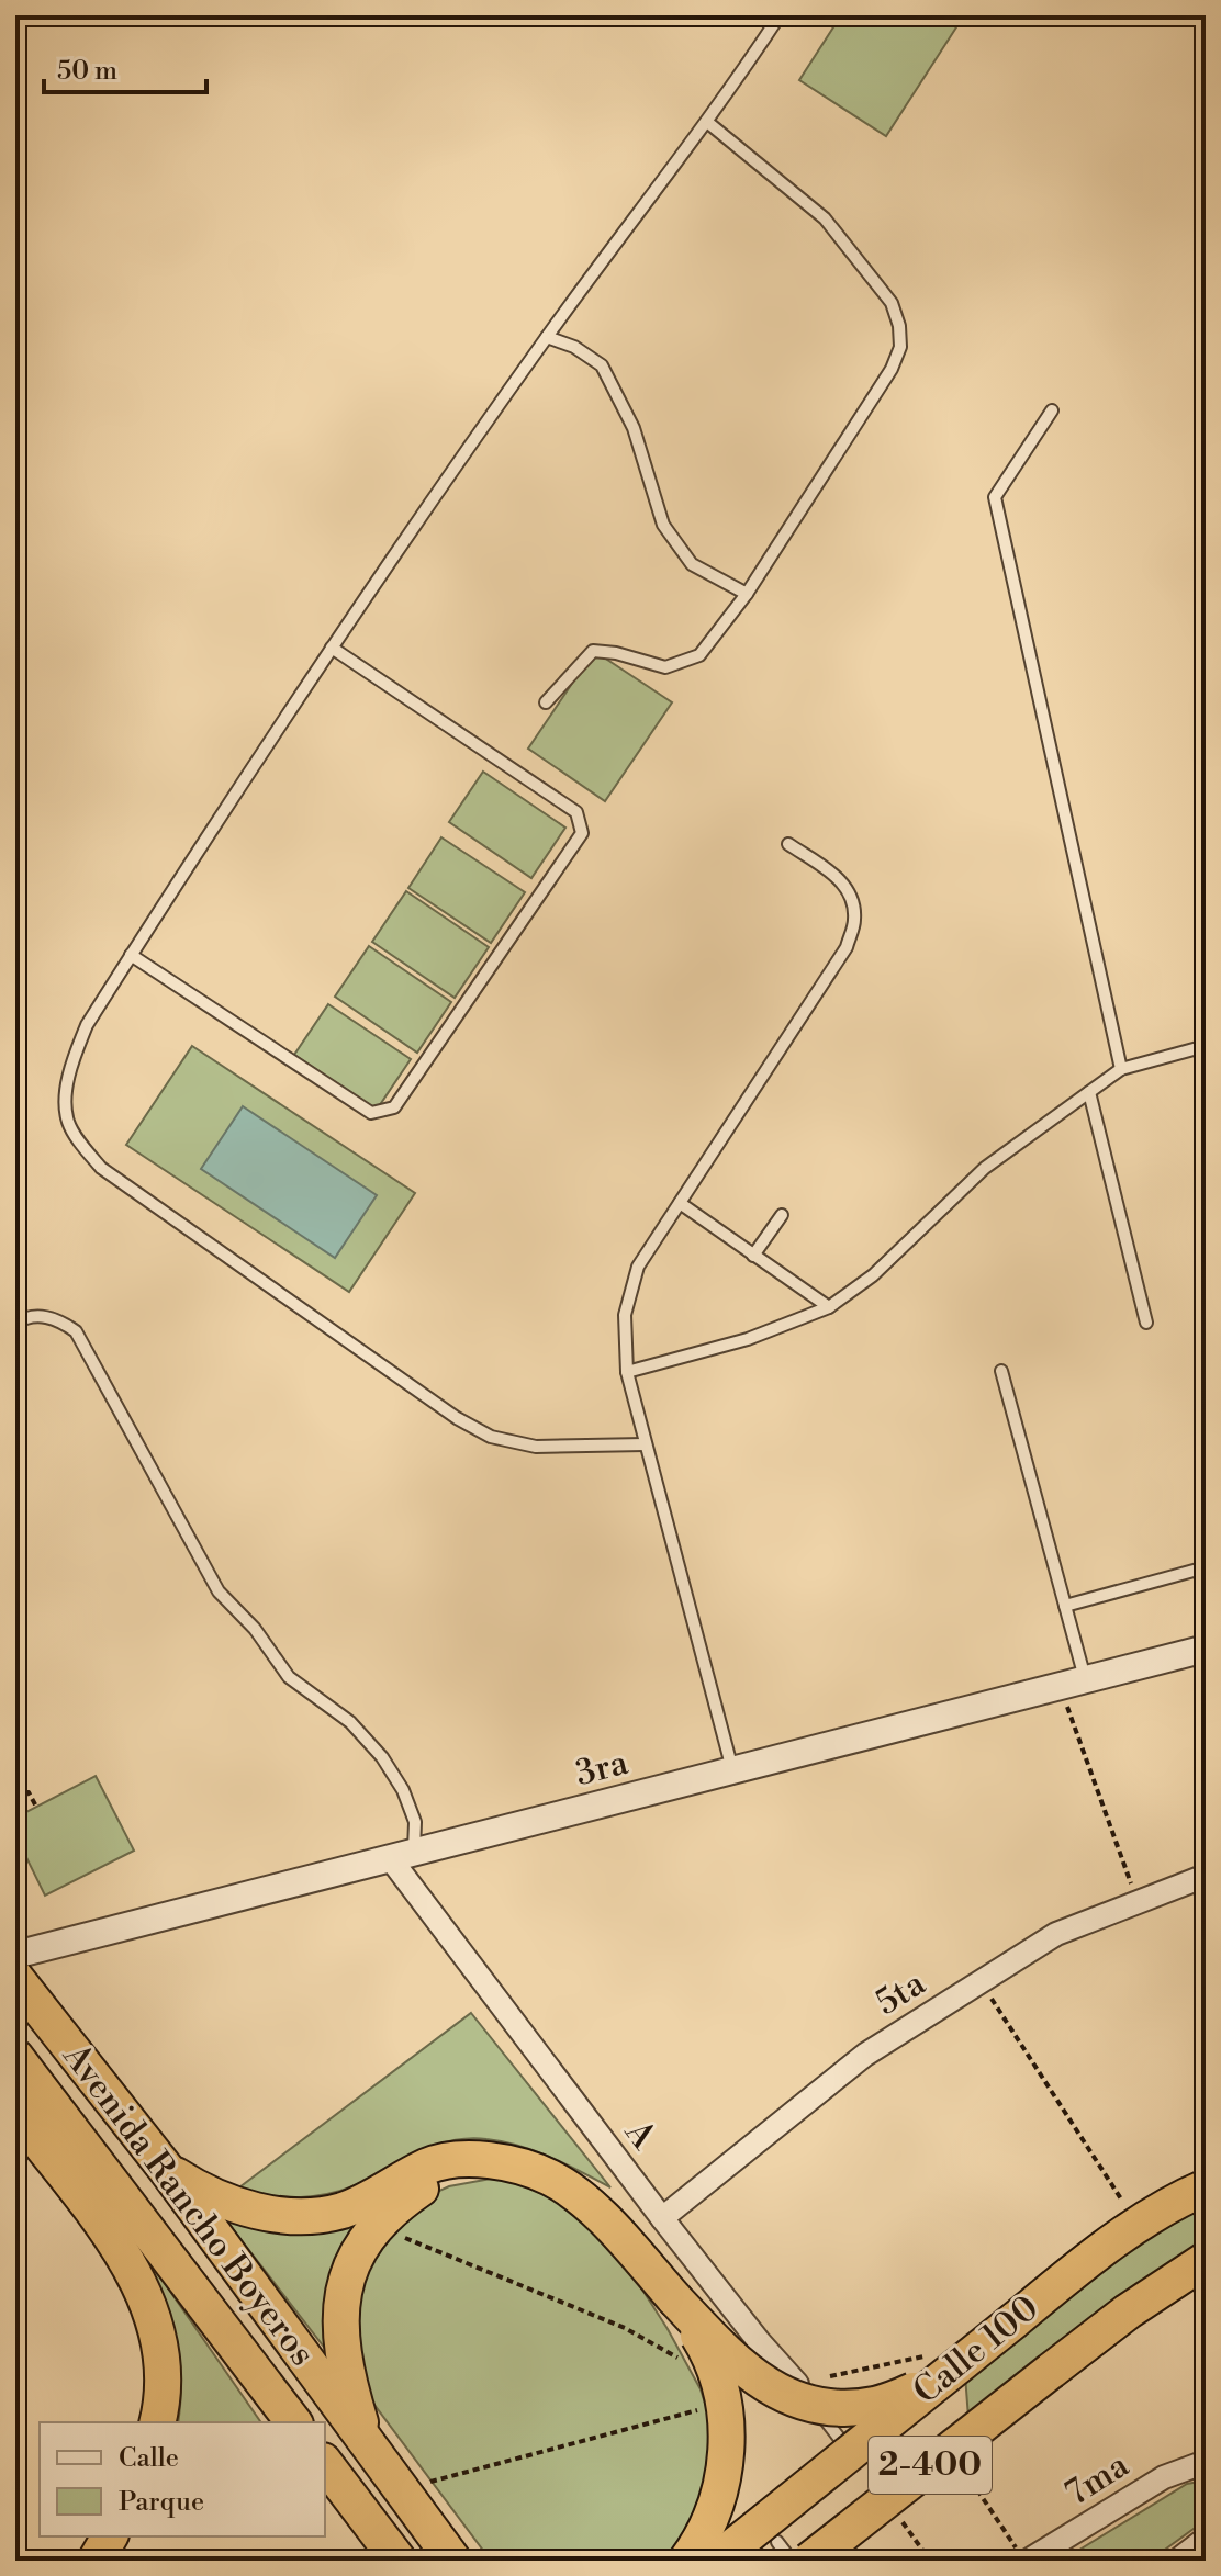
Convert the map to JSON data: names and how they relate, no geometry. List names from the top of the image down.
{
  "streets": {
    "highway": ["Avenida Rancho Boyeros", "Calle 100", "2-400"],
    "street": [
      "3ra",
      "5ta",
      "A",
      "7ma"
    ]
  },
  "crossings": [
    ["3ra", "A"],
    ["5ta", "A"]
  ],
  "legend": ["Calle", "Parque"],
  "scale_bar": "50 m"
}
